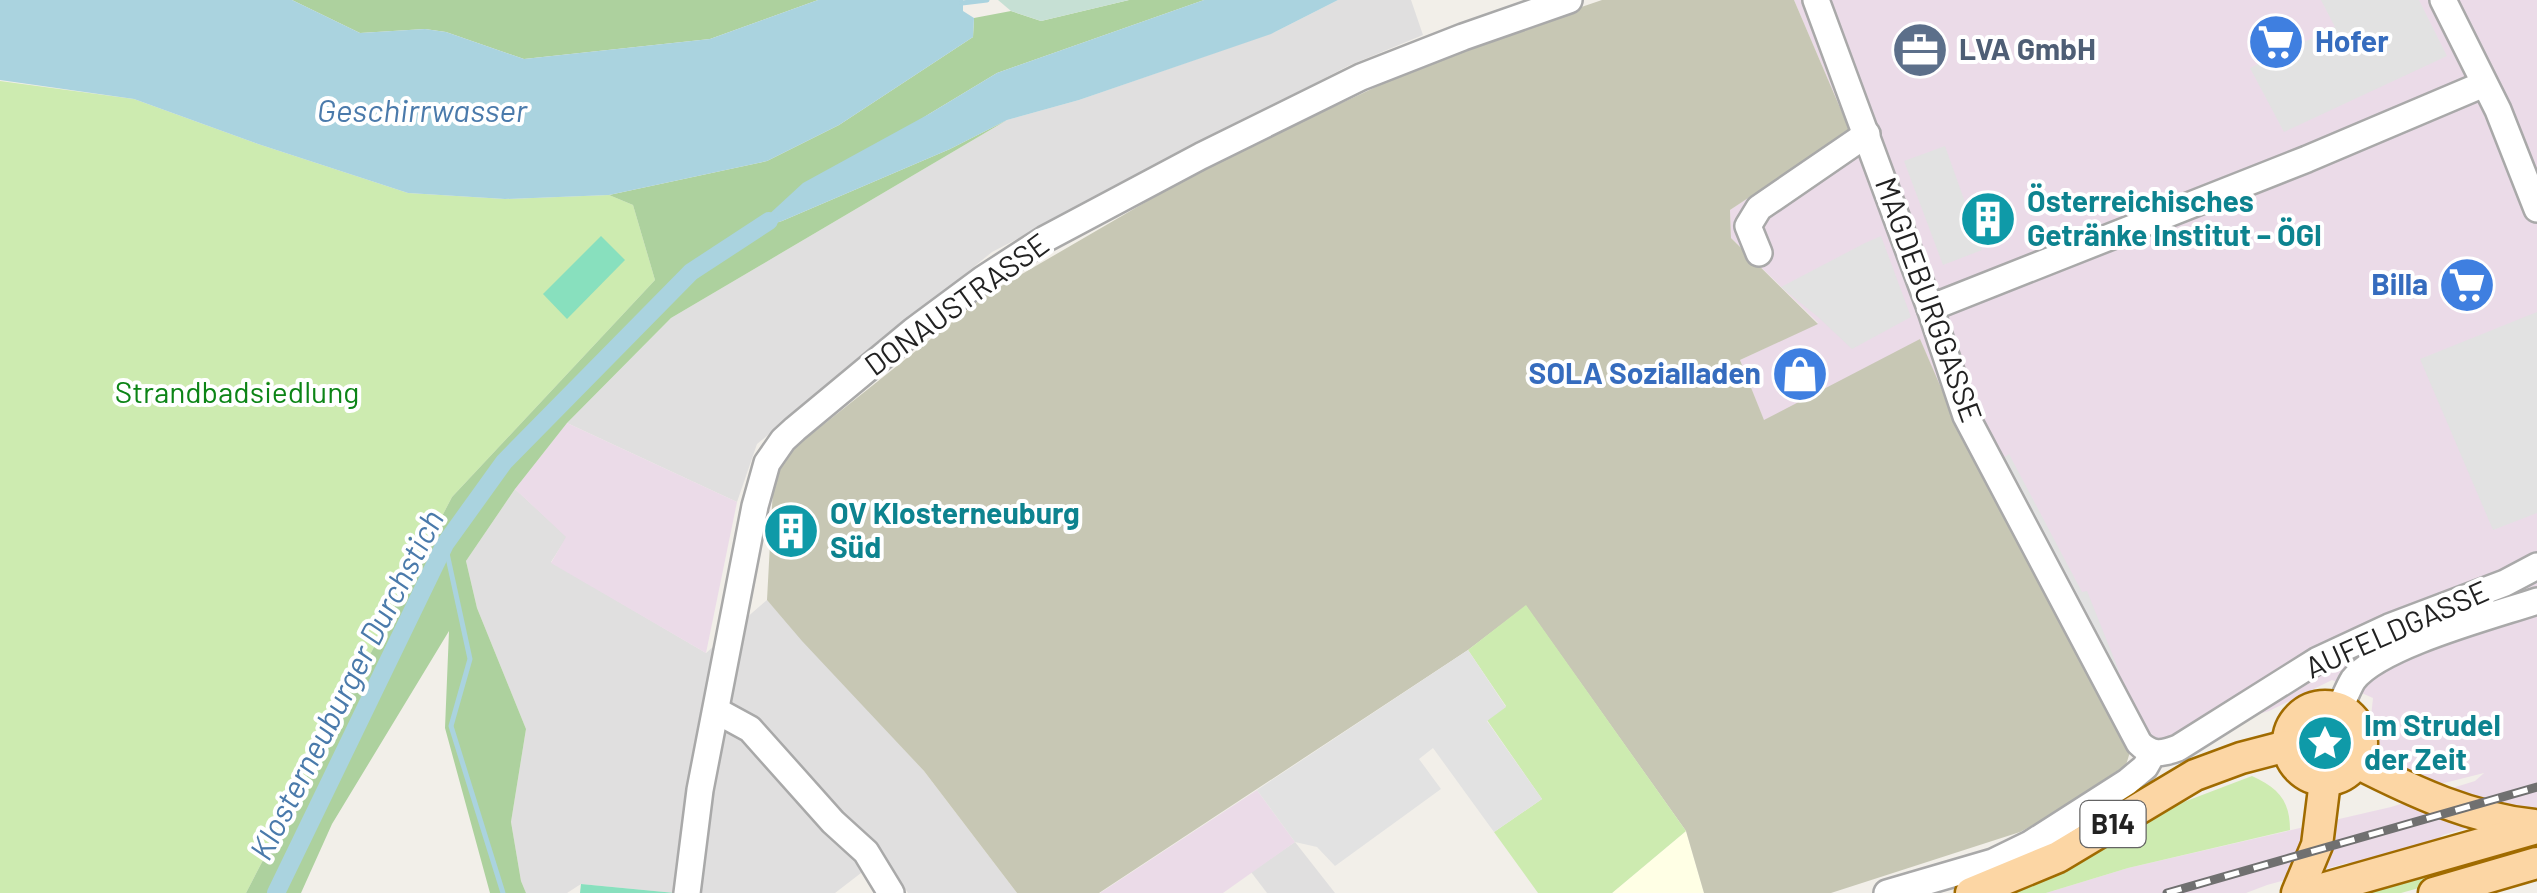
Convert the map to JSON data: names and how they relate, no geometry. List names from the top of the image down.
{
  "streets": {
    "main road": ["B14"],
    "street": ["MAGDEBURGGASSE", "DONAUSTRASSE", "AUFELDGASSE"]
  },
  "crossings": [
    ["MAGDEBURGGASSE", "AUFELDGASSE"],
    ["AUFELDGASSE", "B14"]
  ],
  "water": ["Geschirrwasser", "Klosterneuburger Durchstich"],
  "parks": ["Strandbadsiedlung"],
  "places": {
    "supermarket": ["Hofer", "Billa"],
    "office": ["LVA GmbH"],
    "building": ["Österreichisches Getränke Institut – ÖGI", "OV Klosterneuburg Süd"],
    "shop": ["SOLA Sozialladen"],
    "place": ["Im Strudel der Zeit"]
  }
}
